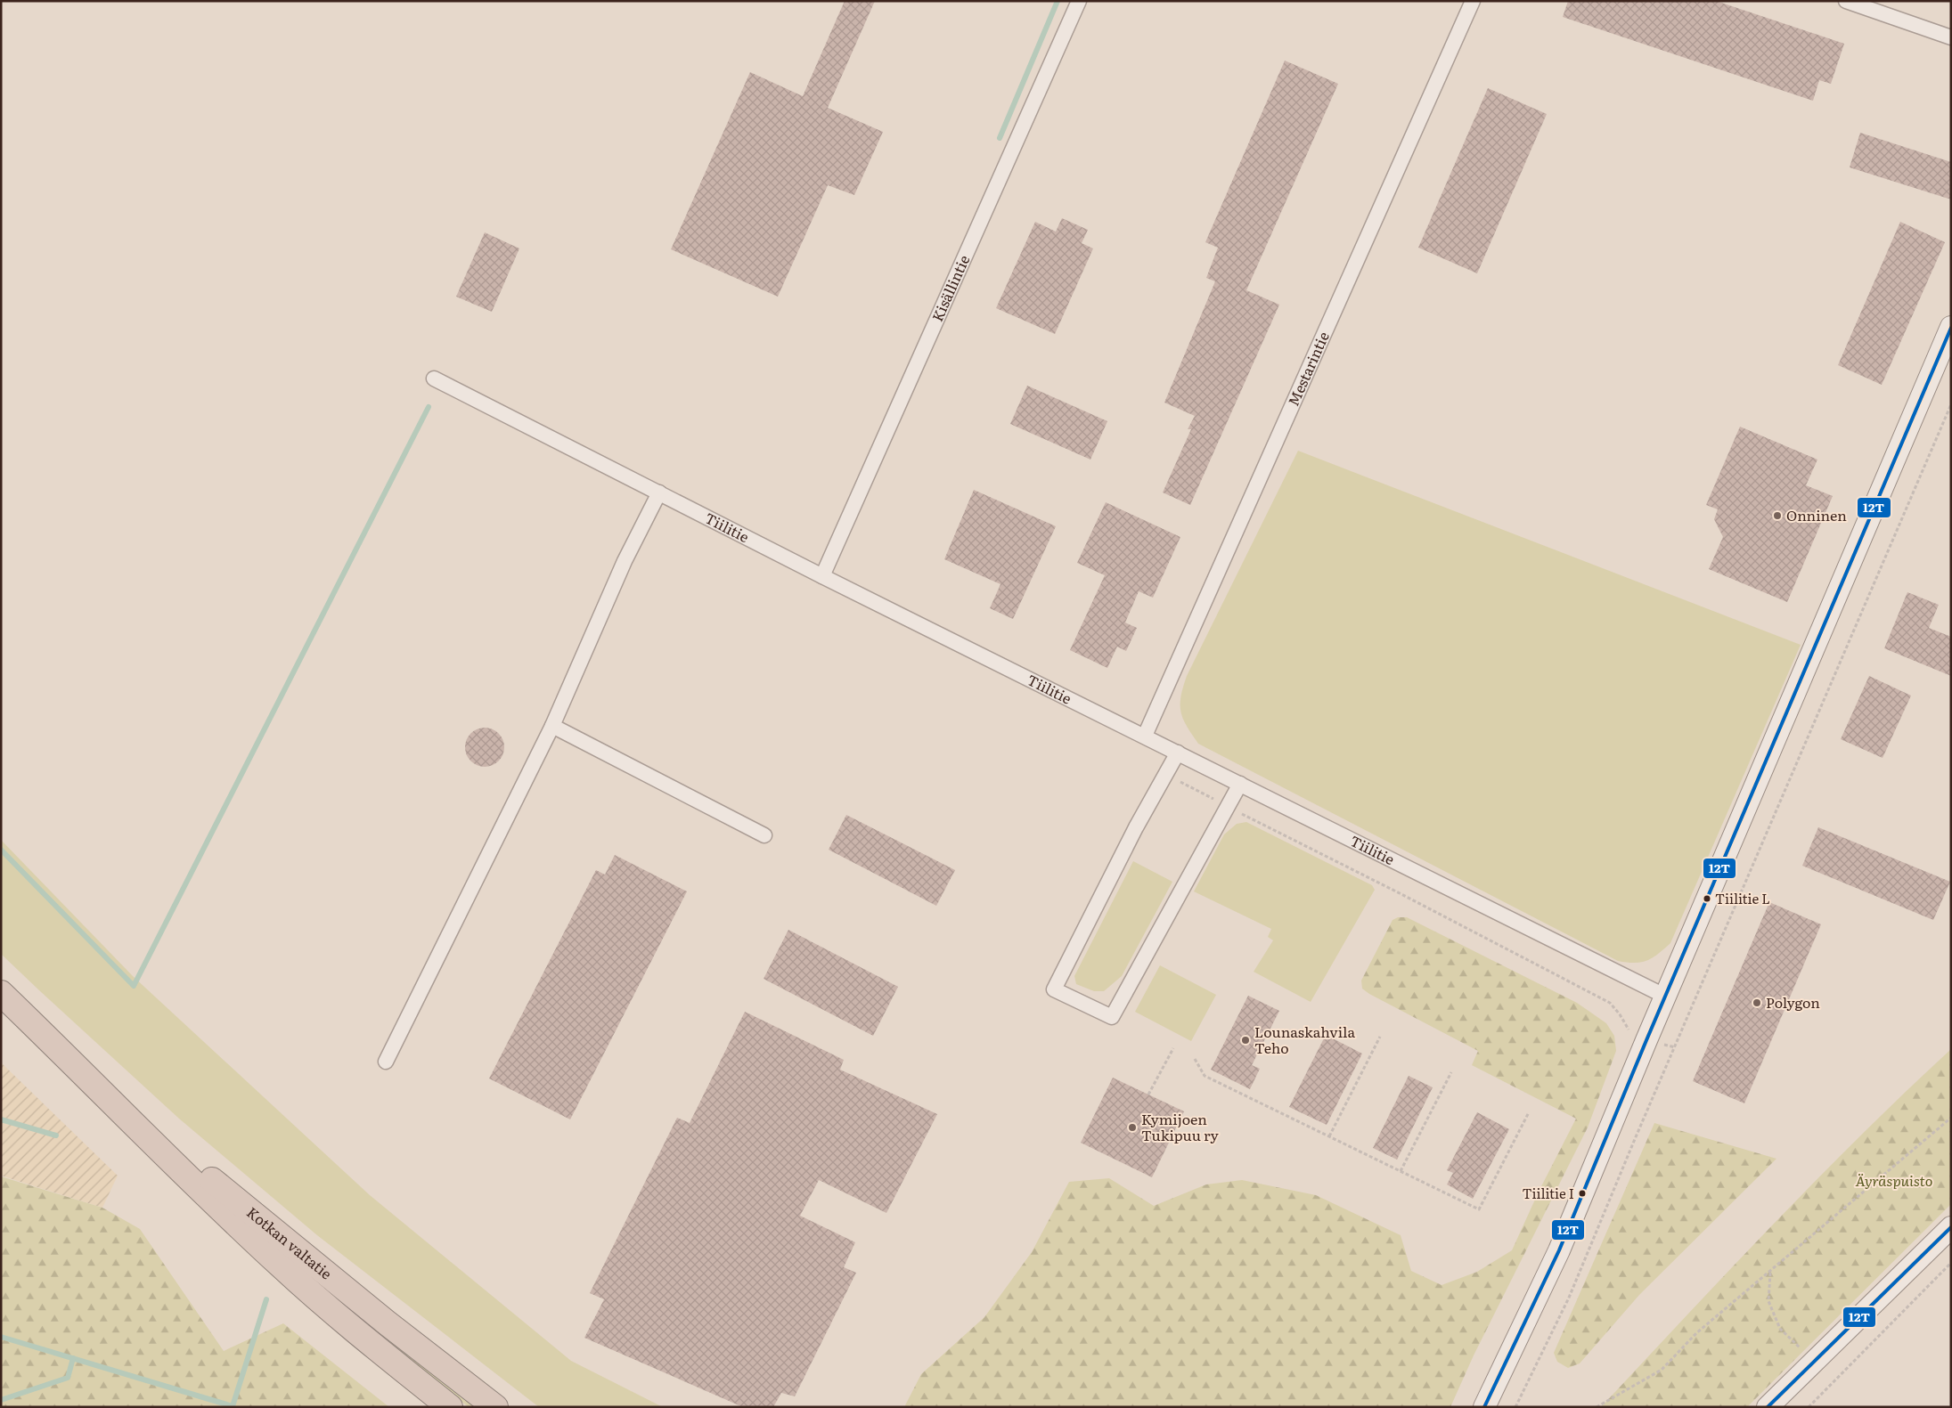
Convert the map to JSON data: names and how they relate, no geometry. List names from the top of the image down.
{
  "streets": {
    "highway": ["Kotkan valtatie"],
    "street": ["Kisällintie", "Mestarintie", "Tiilitie"]
  },
  "crossings": [
    ["Kisällintie", "Tiilitie"],
    ["Mestarintie", "Tiilitie"]
  ],
  "parks": ["Äyräspuisto"],
  "places": [
    "Onninen",
    "Tiilitie L",
    "Polygon",
    "Lounaskahvila Teho",
    "Kymijoen Tukipuu ry",
    "Tiilitie I"
  ],
  "lines": ["transit line 12T"]
}
